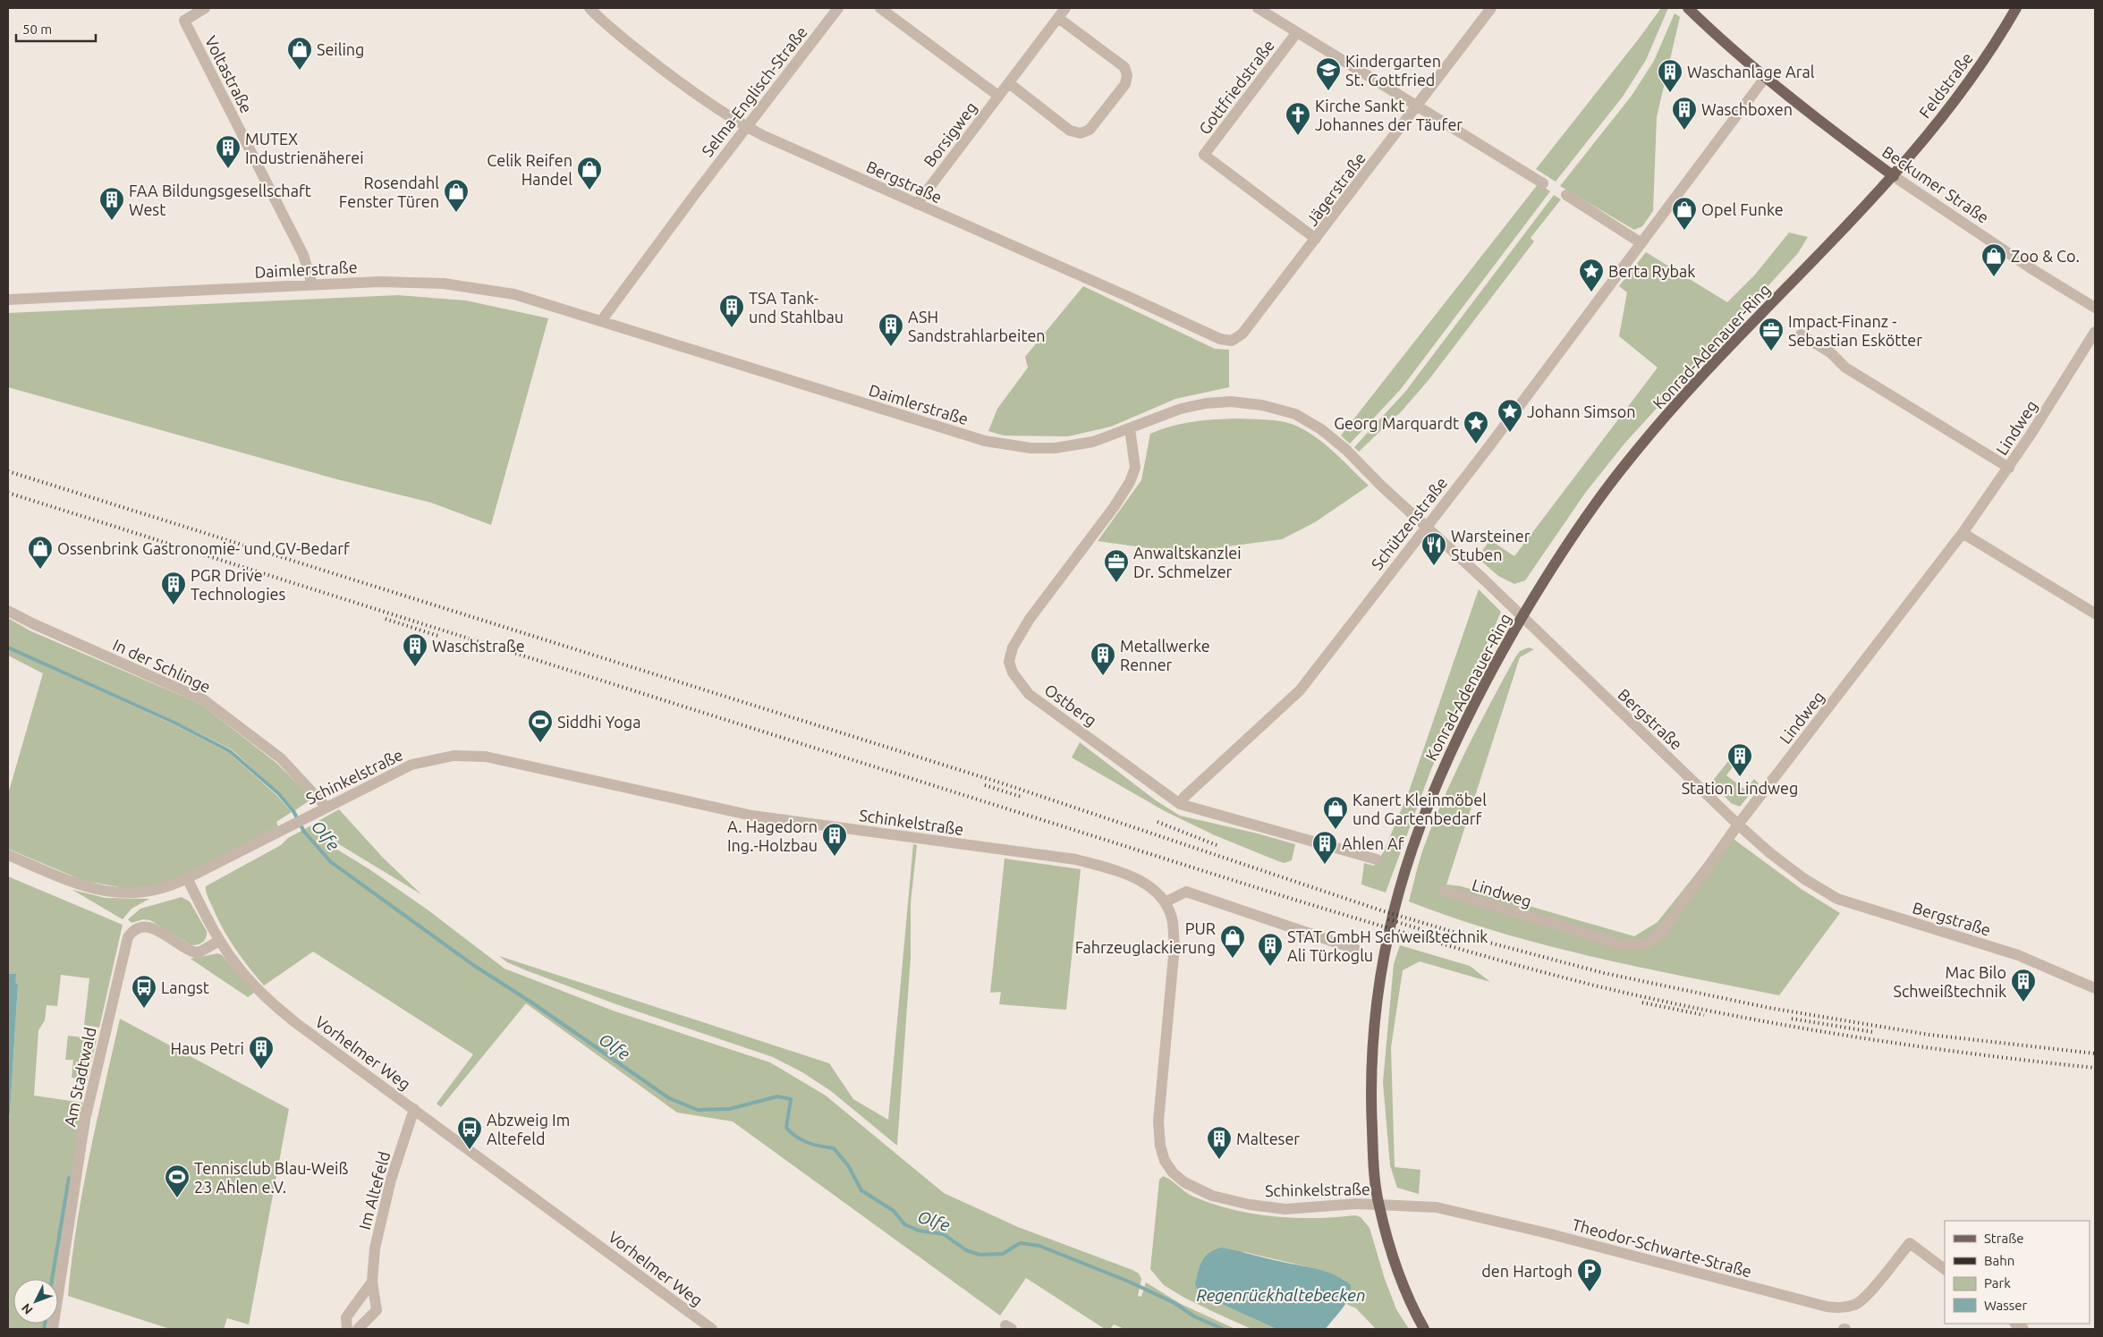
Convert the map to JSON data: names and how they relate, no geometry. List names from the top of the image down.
{
  "streets": {
    "main road": ["Feldstraße", "Beckumer Straße", "Konrad-Adenauer-Ring"],
    "street": [
      "Voltastraße",
      "Gottfriedstraße",
      "Selma-Englisch-Straße",
      "Borsigweg",
      "Bergstraße",
      "Jägerstraße",
      "Daimlerstraße",
      "Lindweg",
      "Schützenstraße",
      "In der Schlinge",
      "Ostberg",
      "Schinkelstraße",
      "Vorhelmer Weg",
      "Am Stadtwald",
      "Im Altefeld",
      "Theodor-Schwarte-Straße"
    ]
  },
  "crossings": [
    ["Voltastraße", "Daimlerstraße"],
    ["Feldstraße", "Beckumer Straße"],
    ["Feldstraße", "Konrad-Adenauer-Ring"],
    ["Gottfriedstraße", "Jägerstraße"],
    ["Selma-Englisch-Straße", "Bergstraße"],
    ["Selma-Englisch-Straße", "Daimlerstraße"],
    ["Borsigweg", "Bergstraße"],
    ["Bergstraße", "Jägerstraße"],
    ["Bergstraße", "Daimlerstraße"],
    ["Bergstraße", "Konrad-Adenauer-Ring"],
    ["Bergstraße", "Lindweg"],
    ["Bergstraße", "Schützenstraße"],
    ["Beckumer Straße", "Konrad-Adenauer-Ring"],
    ["Beckumer Straße", "Schützenstraße"],
    ["Daimlerstraße", "Ostberg"],
    ["Konrad-Adenauer-Ring", "Schinkelstraße"],
    ["Konrad-Adenauer-Ring", "Theodor-Schwarte-Straße"],
    ["Schützenstraße", "Ostberg"],
    ["In der Schlinge", "Schinkelstraße"],
    ["Schinkelstraße", "Vorhelmer Weg"],
    ["Schinkelstraße", "Theodor-Schwarte-Straße"],
    ["Vorhelmer Weg", "Am Stadtwald"],
    ["Vorhelmer Weg", "Im Altefeld"]
  ],
  "water": ["Olfe", "Regenrückhaltebecken"],
  "places": {
    "shop": [
      "Seiling",
      "Celik Reifen Handel",
      "Rosendahl Fenster Türen",
      "Opel Funke",
      "Zoo & Co.",
      "Ossenbrink Gastronomie- und GV-Bedarf",
      "Kanert Kleinmöbel und Gartenbedarf",
      "PUR Fahrzeuglackierung"
    ],
    "school or university": ["Kindergarten St. Gottfried"],
    "building": [
      "Waschanlage Aral",
      "Waschboxen",
      "MUTEX Industrienäherei",
      "FAA Bildungsgesellschaft West",
      "TSA Tank- und Stahlbau",
      "ASH Sandstrahlarbeiten",
      "PGR Drive Technologies",
      "Waschstraße",
      "Metallwerke Renner",
      "Station Lindweg",
      "A. Hagedorn Ing.-Holzbau",
      "Ahlen Af",
      "STAT GmbH Schweißtechnik Ali Türkoglu",
      "Mac Bilo Schweißtechnik",
      "Haus Petri",
      "Malteser"
    ],
    "church": ["Kirche Sankt Johannes der Täufer"],
    "place": ["Berta Rybak", "Johann Simson", "Georg Marquardt"],
    "office": ["Impact-Finanz - Sebastian Eskötter", "Anwaltskanzlei Dr. Schmelzer"],
    "restaurant": ["Warsteiner Stuben"],
    "sports": ["Siddhi Yoga", "Tennisclub Blau-Weiß 23 Ahlen e.V."],
    "bus stop": ["Langst", "Abzweig Im Altefeld"],
    "parking": ["den Hartogh"]
  },
  "legend": [
    "Straße",
    "Bahn",
    "Park",
    "Wasser"
  ],
  "scale_bar": "50 m",
  "north": "bottom left"
}
